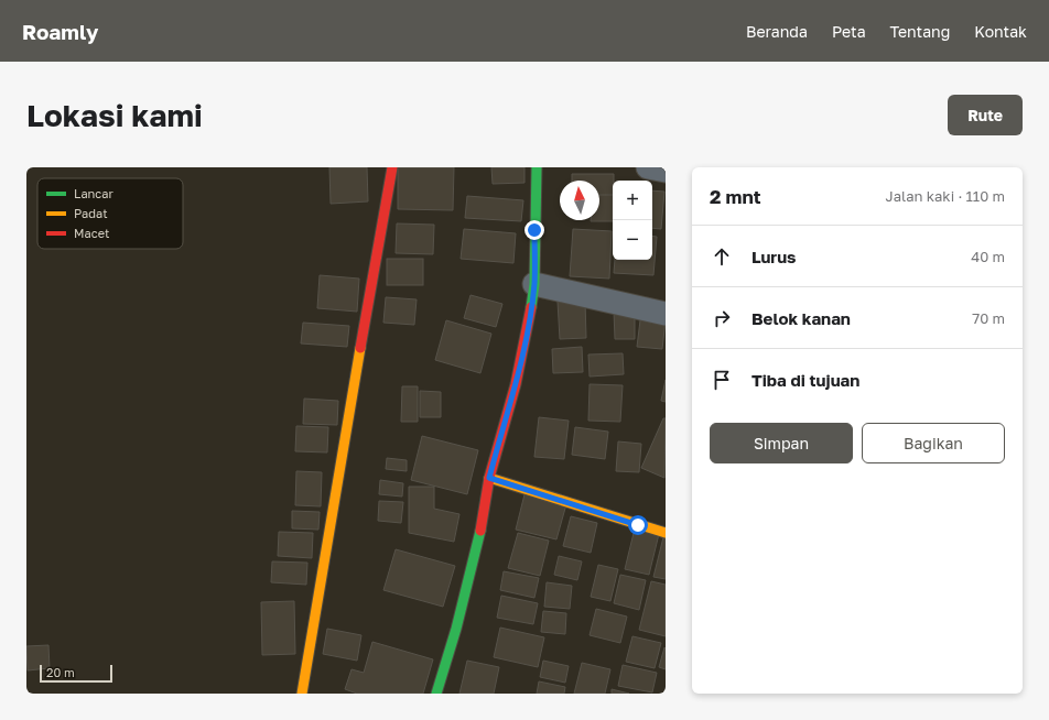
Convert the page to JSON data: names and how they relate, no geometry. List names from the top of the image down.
{
  "legend": ["Lancar", "Padat", "Macet"],
  "scale_bar": "20 m",
  "north": "top",
  "page": {
    "header": "Roamly",
    "nav": [
      "Beranda",
      "Peta",
      "Tentang",
      "Kontak"
    ],
    "buttons": [
      "Rute",
      ["Simpan", "Bagikan"]
    ],
    "title": "Lokasi kami",
    "heading": ["2 mnt", "Jalan kaki · 110 m"],
    "map_buttons": ["+", "−"],
    "list": [
      ["Lurus", "40 m"],
      ["Belok kanan", "70 m"],
      "Tiba di tujuan"
    ],
    "scale": "20 m"
  }
}
